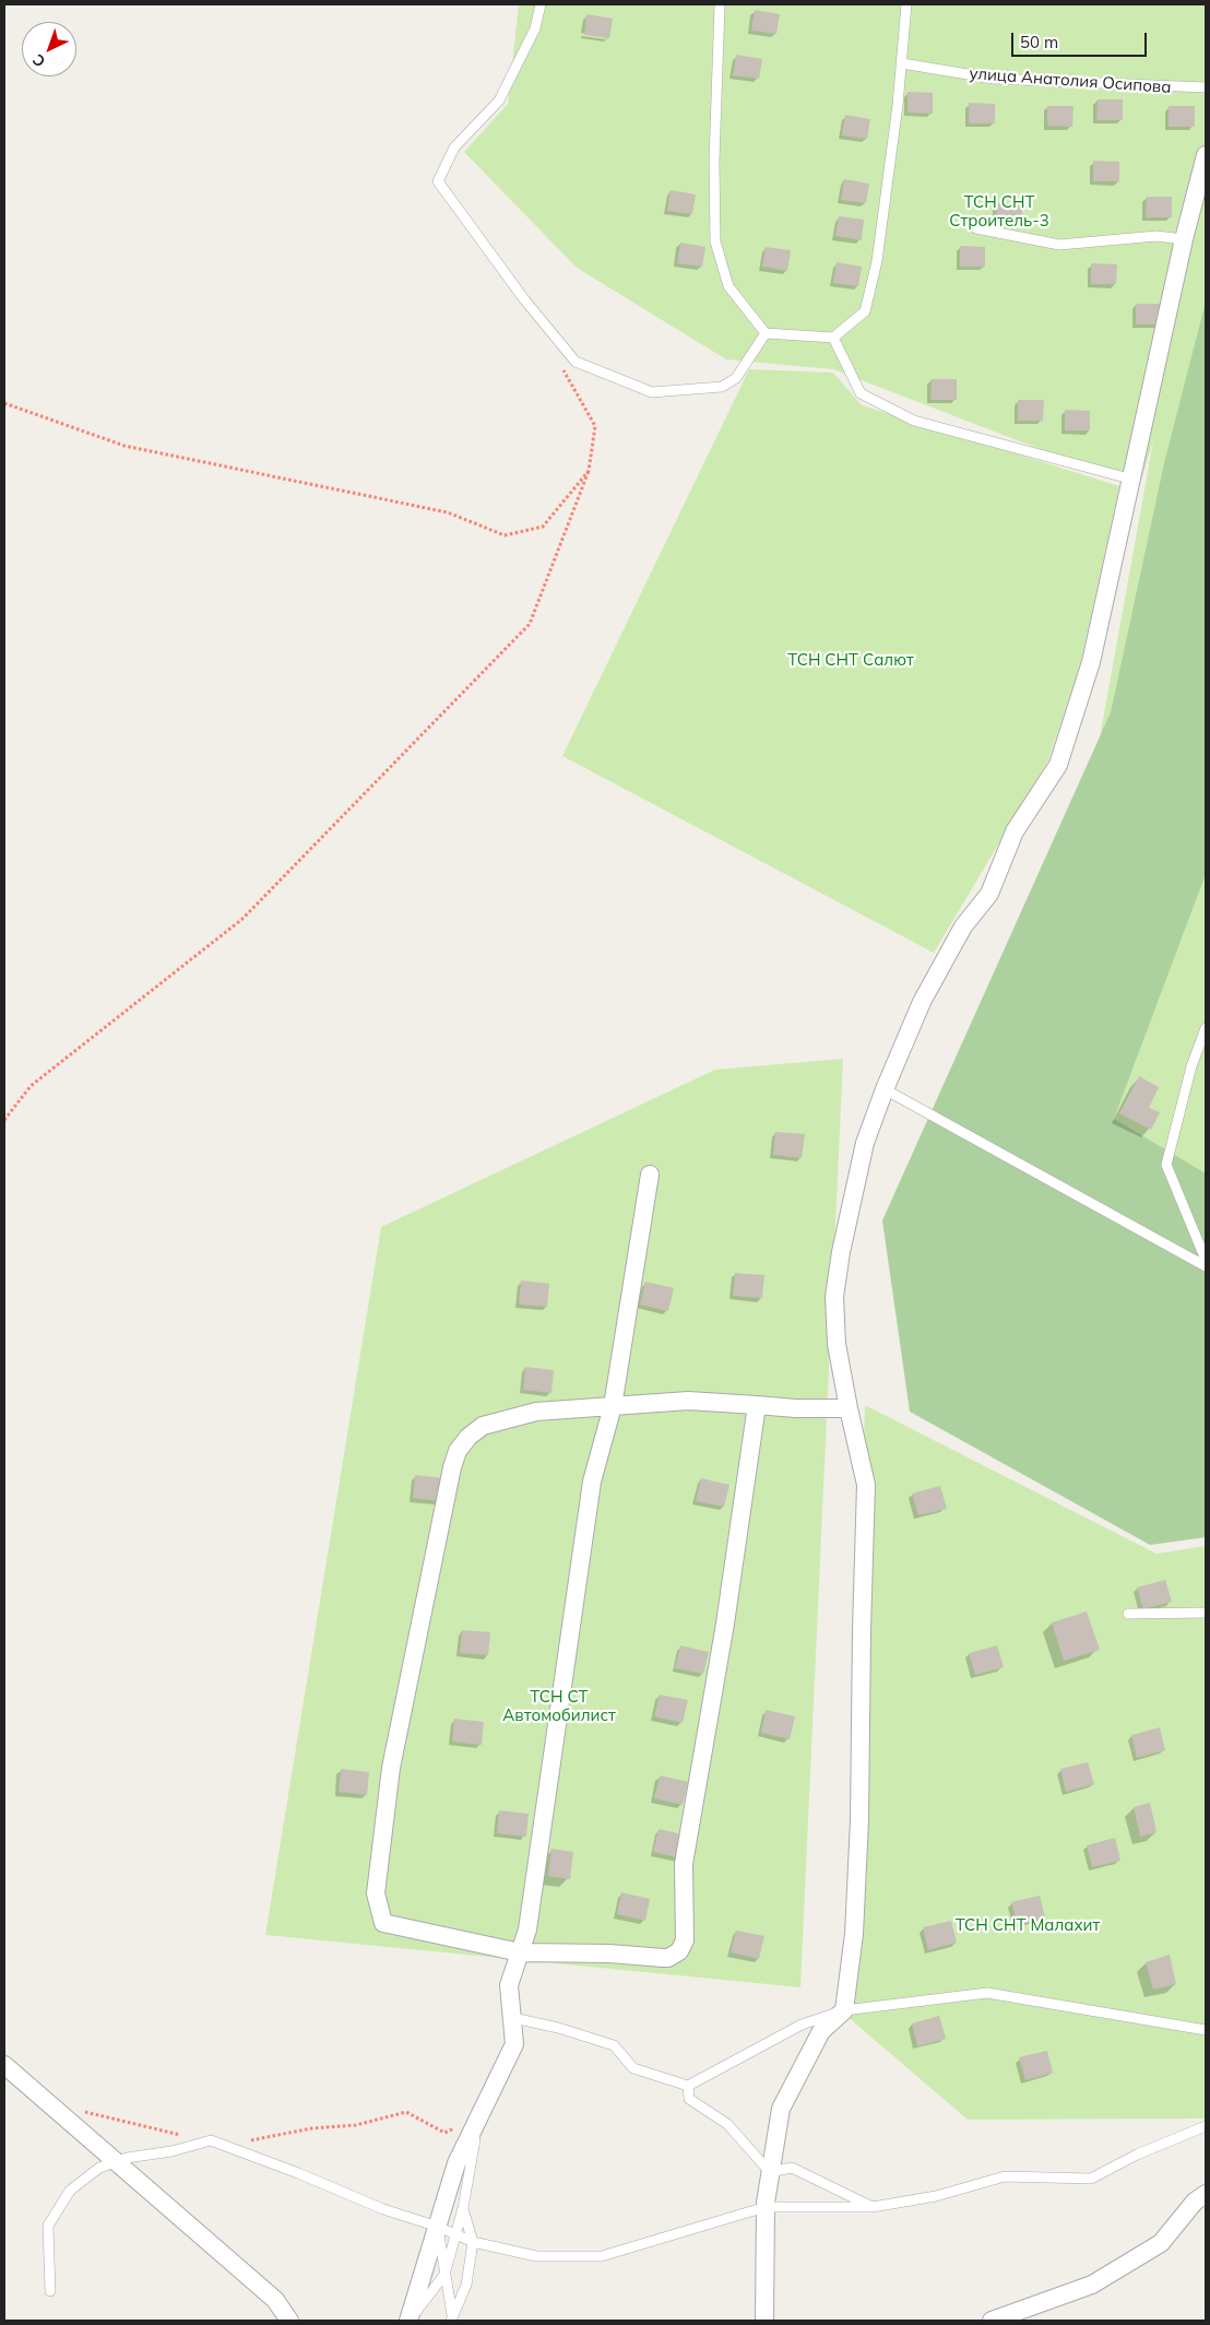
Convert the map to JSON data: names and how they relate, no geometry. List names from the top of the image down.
{
  "streets": {
    "lane": ["улица Анатолия Осипова"]
  },
  "parks": [
    "ТСН СНТ Строитель-3",
    "ТСН СНТ Салют",
    "ТСН СТ Автомобилист",
    "ТСН СНТ Малахит"
  ],
  "scale_bar": "50 m",
  "north": "bottom left"
}
